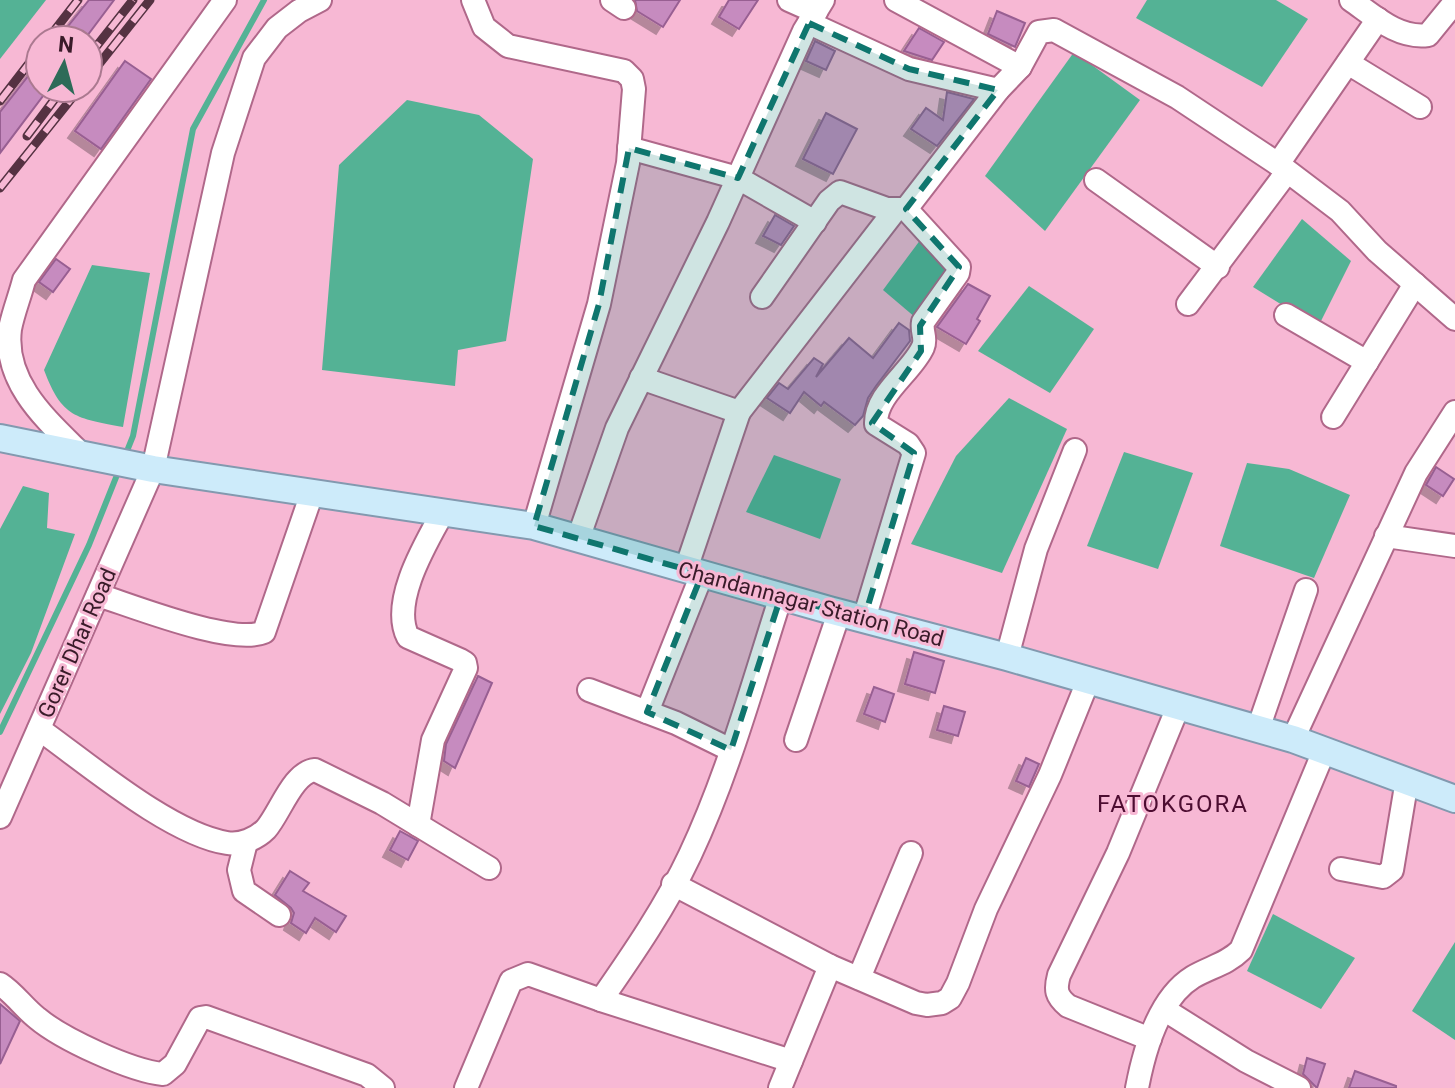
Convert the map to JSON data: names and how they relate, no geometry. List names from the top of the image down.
{
  "streets": {
    "main road": ["Chandannagar Station Road"],
    "street": ["Gorer Dhar Road"]
  },
  "crossings": [
    ["Chandannagar Station Road", "Gorer Dhar Road"]
  ],
  "districts": ["FATOKGORA"],
  "north": "top"
}
